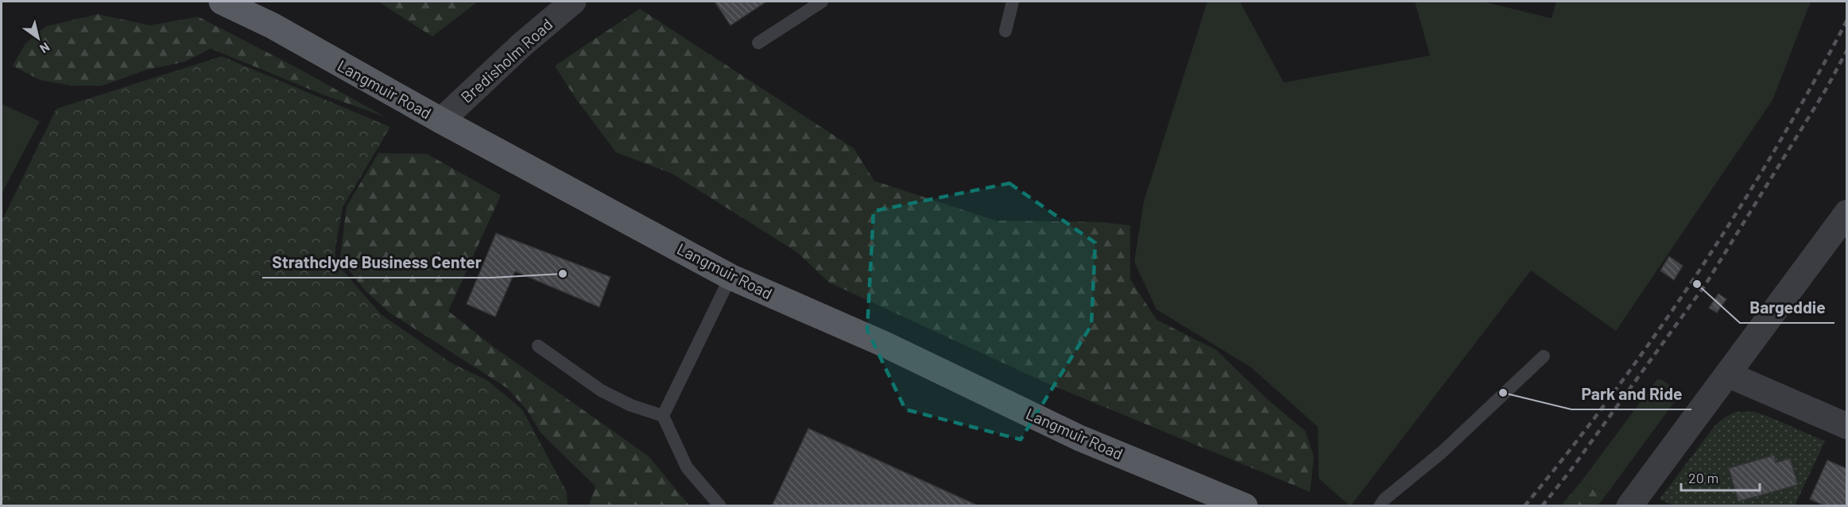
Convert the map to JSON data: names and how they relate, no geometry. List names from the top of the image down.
{
  "streets": {
    "main road": ["Langmuir Road"],
    "street": ["Bredisholm Road"]
  },
  "crossings": [
    ["Bredisholm Road", "Langmuir Road"]
  ],
  "places": ["Strathclyde Business Center", "Bargeddie", "Park and Ride"],
  "scale_bar": "20 m",
  "north": "bottom right"
}
